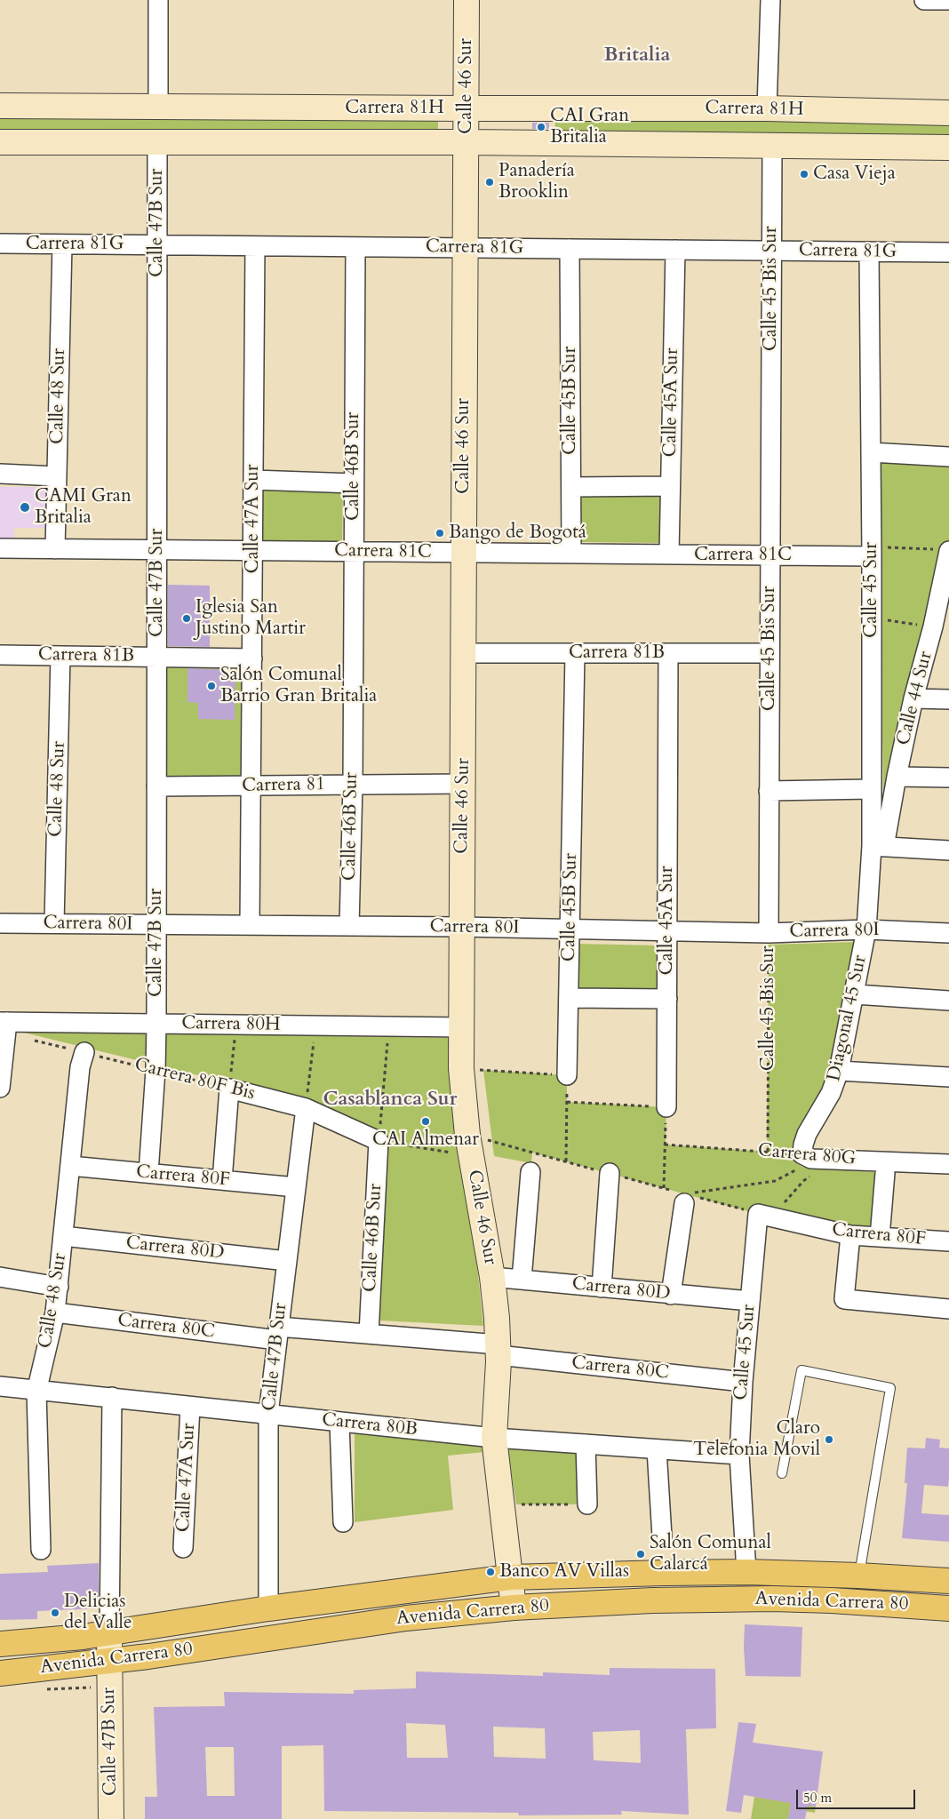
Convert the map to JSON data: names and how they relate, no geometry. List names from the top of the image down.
{
  "streets": {
    "main road": ["Avenida Carrera 80"],
    "street": [
      "Calle 46 Sur",
      "Carrera 81H",
      "Calle 47B Sur",
      "Carrera 81G",
      "Calle 45 Bis Sur",
      "Calle 48 Sur",
      "Calle 45B Sur",
      "Calle 45A Sur",
      "Calle 46B Sur",
      "Calle 47A Sur",
      "Carrera 81C",
      "Calle 45 Sur",
      "Carrera 81B",
      "Calle 44 Sur",
      "Carrera 81",
      "Carrera 80I",
      "Diagonal 45 Sur",
      "Carrera 80H",
      "Carrera 80F Bis",
      "Carrera 80G",
      "Carrera 80F",
      "Carrera 80D",
      "Carrera 80C",
      "Carrera 80B"
    ]
  },
  "crossings": [
    ["Calle 46 Sur", "Carrera 81H"],
    ["Calle 46 Sur", "Carrera 81G"],
    ["Calle 46 Sur", "Carrera 81C"],
    ["Calle 46 Sur", "Carrera 81B"],
    ["Calle 46 Sur", "Carrera 81"],
    ["Calle 46 Sur", "Carrera 80I"],
    ["Calle 46 Sur", "Carrera 80H"],
    ["Calle 46 Sur", "Carrera 80D"],
    ["Calle 46 Sur", "Carrera 80C"],
    ["Calle 46 Sur", "Carrera 80B"],
    ["Calle 46 Sur", "Avenida Carrera 80"],
    ["Carrera 81H", "Calle 47B Sur"],
    ["Carrera 81H", "Calle 45 Bis Sur"],
    ["Calle 47B Sur", "Carrera 81G"],
    ["Calle 47B Sur", "Carrera 81C"],
    ["Calle 47B Sur", "Carrera 81B"],
    ["Calle 47B Sur", "Carrera 81"],
    ["Calle 47B Sur", "Carrera 80I"],
    ["Calle 47B Sur", "Carrera 80H"],
    ["Calle 47B Sur", "Carrera 80F Bis"],
    ["Calle 47B Sur", "Carrera 80F"],
    ["Calle 47B Sur", "Carrera 80D"],
    ["Calle 47B Sur", "Carrera 80C"],
    ["Calle 47B Sur", "Carrera 80B"],
    ["Calle 47B Sur", "Avenida Carrera 80"],
    ["Carrera 81G", "Calle 45 Bis Sur"],
    ["Carrera 81G", "Calle 48 Sur"],
    ["Carrera 81G", "Calle 45B Sur"],
    ["Carrera 81G", "Calle 45A Sur"],
    ["Carrera 81G", "Calle 46B Sur"],
    ["Carrera 81G", "Calle 47A Sur"],
    ["Carrera 81G", "Calle 45 Sur"],
    ["Calle 45 Bis Sur", "Carrera 81C"],
    ["Calle 45 Bis Sur", "Carrera 81B"],
    ["Calle 45 Bis Sur", "Carrera 80I"],
    ["Calle 45 Bis Sur", "Carrera 80G"],
    ["Calle 48 Sur", "Carrera 81C"],
    ["Calle 48 Sur", "Carrera 81B"],
    ["Calle 48 Sur", "Carrera 80I"],
    ["Calle 48 Sur", "Carrera 80F Bis"],
    ["Calle 48 Sur", "Carrera 80F"],
    ["Calle 48 Sur", "Carrera 80D"],
    ["Calle 48 Sur", "Carrera 80C"],
    ["Calle 48 Sur", "Carrera 80B"],
    ["Calle 45B Sur", "Carrera 81C"],
    ["Calle 45B Sur", "Carrera 81B"],
    ["Calle 45B Sur", "Carrera 80I"],
    ["Calle 45A Sur", "Carrera 81C"],
    ["Calle 45A Sur", "Carrera 81B"],
    ["Calle 45A Sur", "Carrera 80I"],
    ["Calle 46B Sur", "Carrera 81C"],
    ["Calle 46B Sur", "Carrera 81"],
    ["Calle 46B Sur", "Carrera 80I"],
    ["Calle 46B Sur", "Carrera 80F Bis"],
    ["Calle 46B Sur", "Carrera 80C"],
    ["Calle 47A Sur", "Carrera 81C"],
    ["Calle 47A Sur", "Carrera 81B"],
    ["Calle 47A Sur", "Carrera 81"],
    ["Calle 47A Sur", "Carrera 80I"],
    ["Calle 47A Sur", "Carrera 80B"],
    ["Carrera 81C", "Calle 45 Sur"],
    ["Calle 45 Sur", "Calle 44 Sur"],
    ["Calle 45 Sur", "Carrera 80I"],
    ["Calle 45 Sur", "Diagonal 45 Sur"],
    ["Calle 45 Sur", "Carrera 80F"],
    ["Calle 45 Sur", "Carrera 80D"],
    ["Calle 45 Sur", "Carrera 80C"],
    ["Calle 45 Sur", "Carrera 80B"],
    ["Calle 45 Sur", "Avenida Carrera 80"],
    ["Carrera 80I", "Diagonal 45 Sur"],
    ["Diagonal 45 Sur", "Carrera 80G"],
    ["Carrera 80H", "Carrera 80F Bis"]
  ],
  "districts": ["Britalia", "Casablanca Sur"],
  "places": [
    "CAI Gran Britalia",
    "Casa Vieja",
    "Panadería Brooklin",
    "CAMI Gran Britalia",
    "Bango de Bogotá",
    "Iglesia San Justino Martir",
    "Salón Comunal Barrio Gran Britalia",
    "CAI Almenar",
    "Claro Telefonia Movil",
    "Salón Comunal Calarcá",
    "Banco AV Villas",
    "Delicias del Valle"
  ],
  "scale_bar": "50 m"
}
